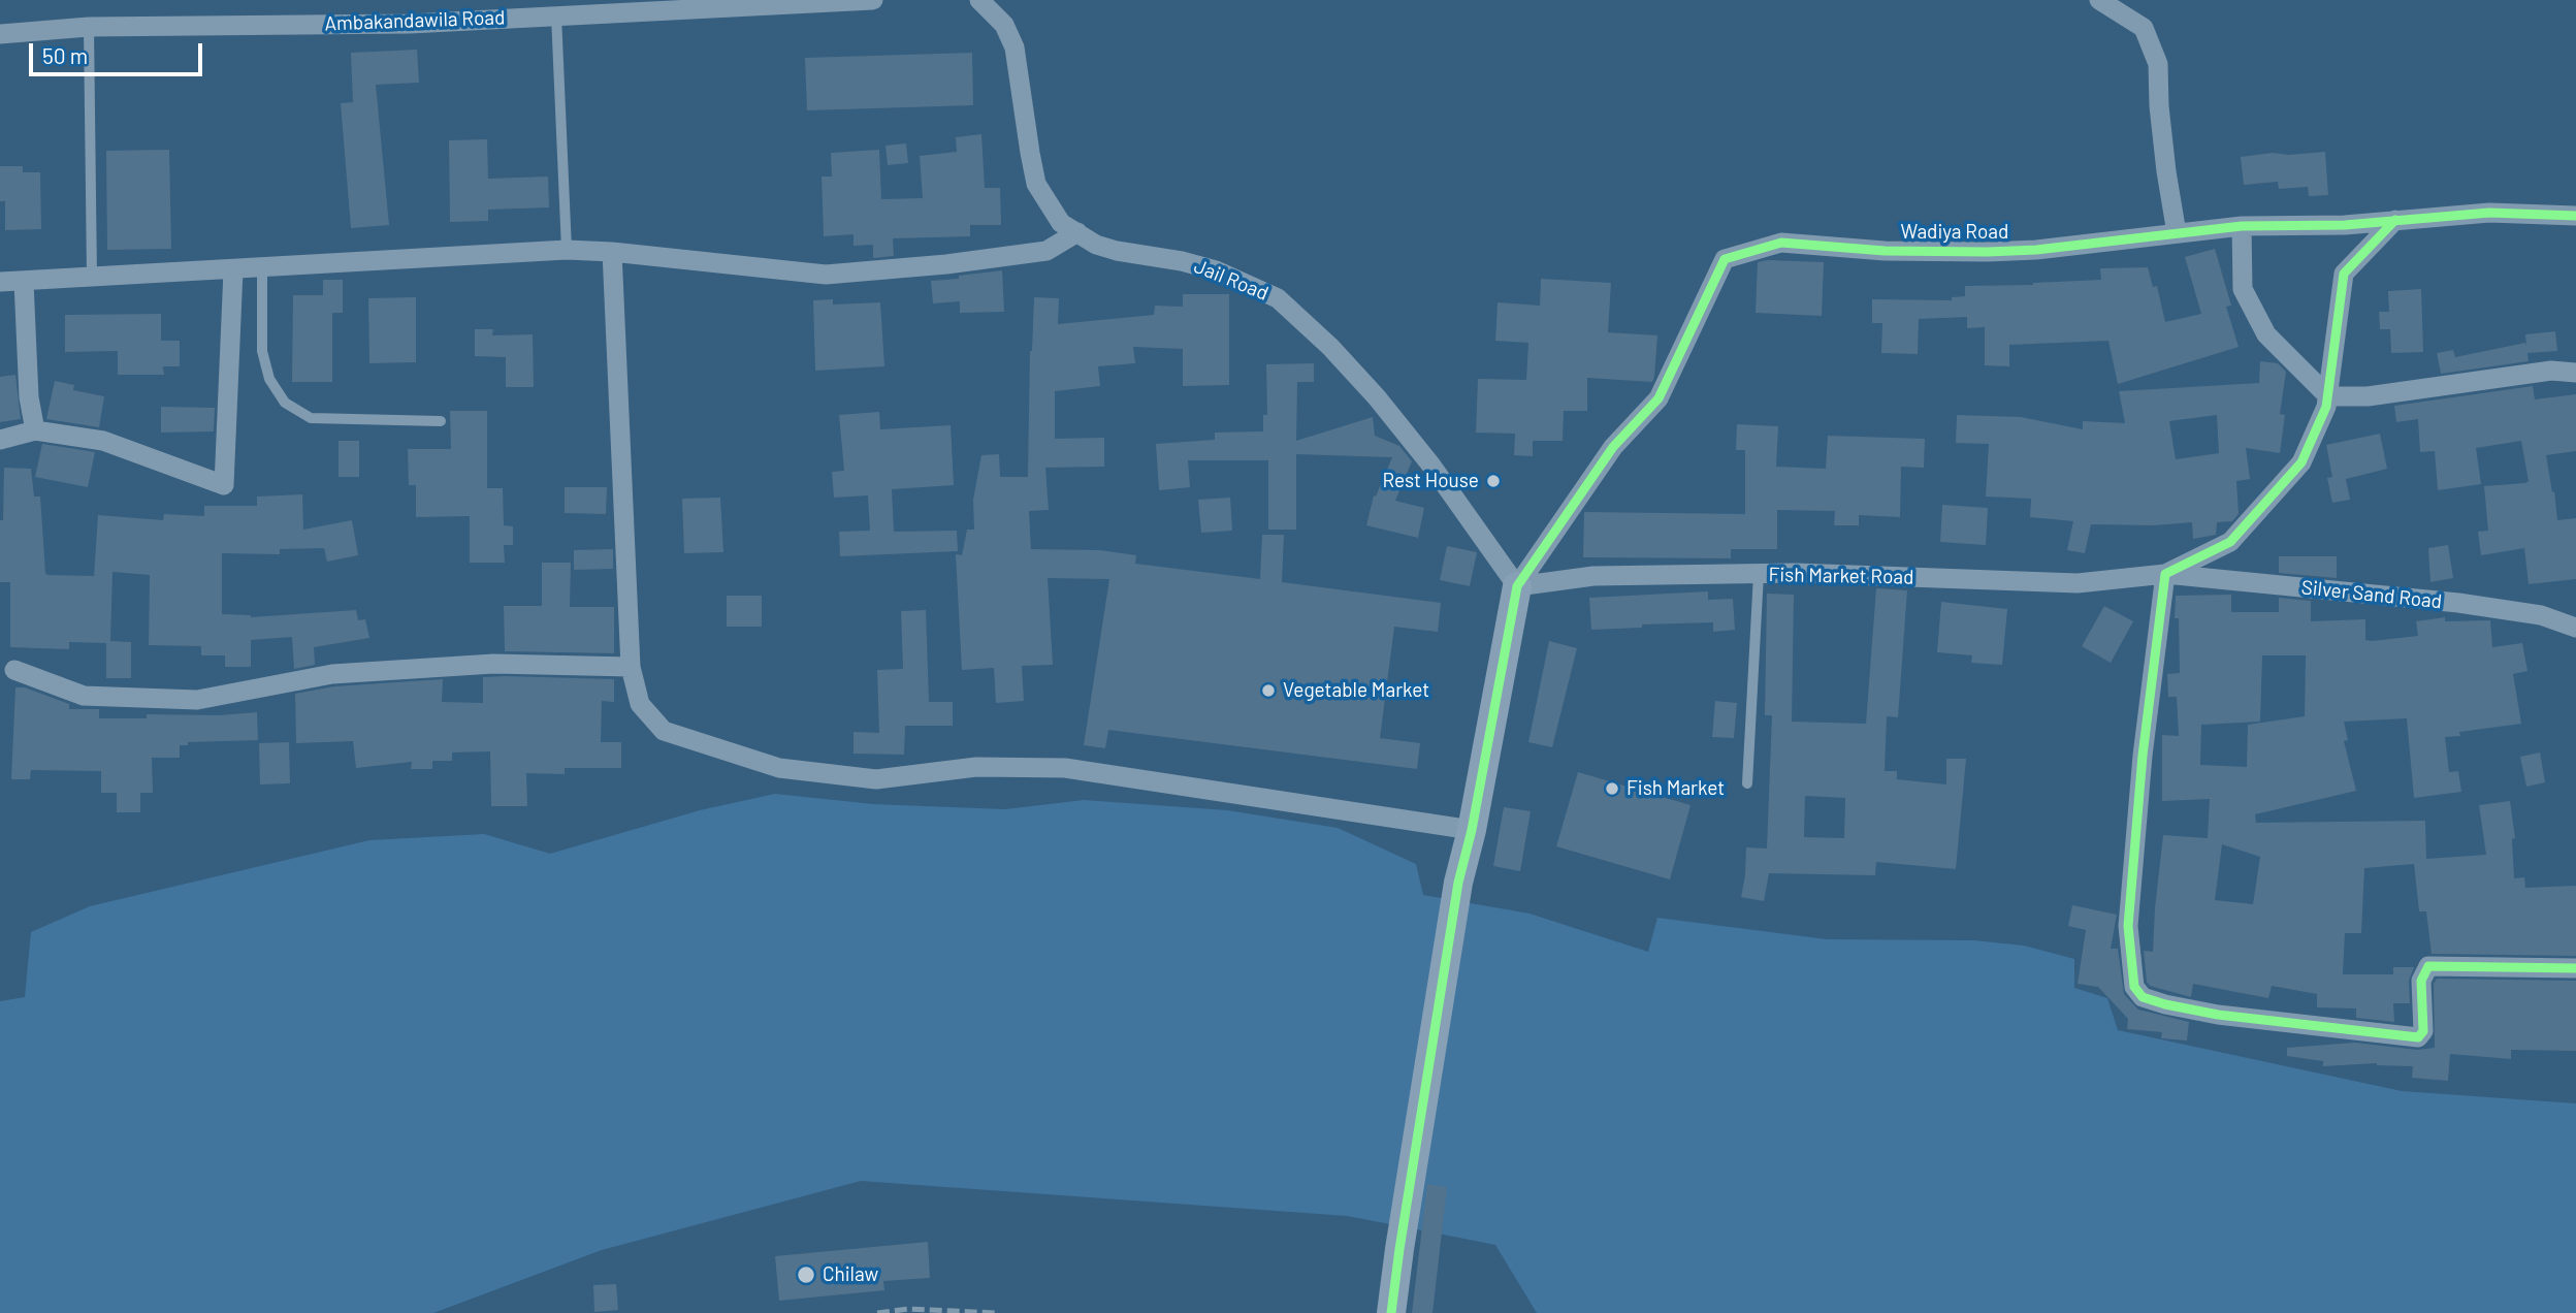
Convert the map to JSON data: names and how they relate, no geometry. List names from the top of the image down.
{
  "streets": {
    "street": [
      "Ambakandawila Road",
      "Wadiya Road",
      "Jail Road",
      "Fish Market Road",
      "Silver Sand Road"
    ]
  },
  "crossings": [
    ["Wadiya Road", "Jail Road"],
    ["Wadiya Road", "Fish Market Road"],
    ["Jail Road", "Fish Market Road"],
    ["Fish Market Road", "Silver Sand Road"]
  ],
  "places": [
    "Rest House",
    "Vegetable Market",
    "Fish Market",
    "Chilaw"
  ],
  "scale_bar": "50 m"
}
